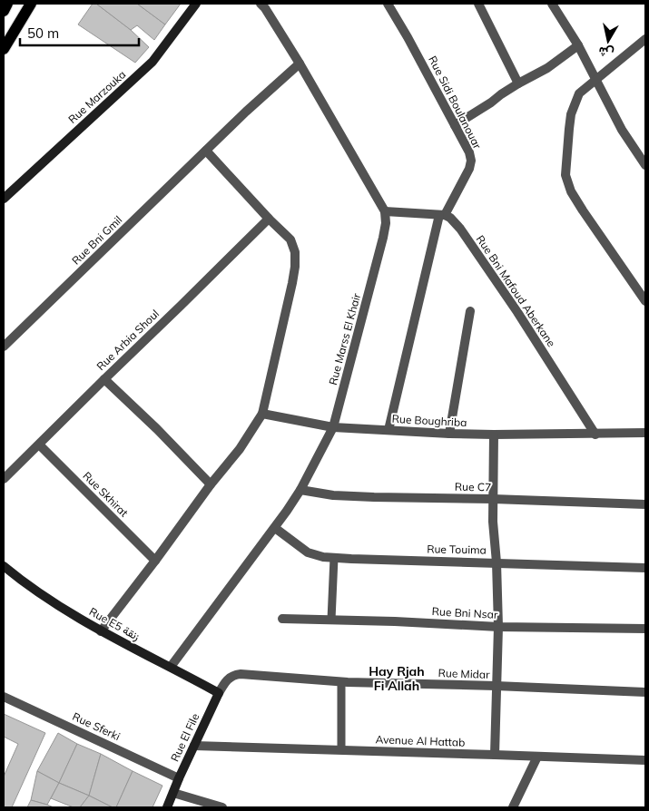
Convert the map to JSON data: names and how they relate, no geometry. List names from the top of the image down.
{
  "streets": {
    "street": [
      "Rue Marzouka",
      "Rue Sidi Boulanouar",
      "Rue Bni Gmil",
      "Rue Bni Mafoud Aberkane",
      "Rue Marss El Khair",
      "Rue Arbia Shoul",
      "Rue Boughriba",
      "Rue C7",
      "Rue Skhirat",
      "Rue Touima",
      "Rue Bni Nsar",
      "Rue E5 زنقة",
      "Rue Midar",
      "Rue Sferki",
      "Rue El File",
      "Avenue Al Hattab"
    ]
  },
  "crossings": [
    ["Rue Sidi Boulanouar", "Rue Bni Mafoud Aberkane"],
    ["Rue Sidi Boulanouar", "Rue Boughriba"],
    ["Rue Bni Mafoud Aberkane", "Rue Boughriba"],
    ["Rue Marss El Khair", "Rue Boughriba"],
    ["Rue Marss El Khair", "Rue C7"],
    ["Rue Marss El Khair", "Rue Touima"],
    ["Rue Marss El Khair", "Rue E5 زنقة"],
    ["Rue Arbia Shoul", "Rue Skhirat"],
    ["Rue E5 زنقة", "Rue El File"],
    ["Rue Midar", "Rue El File"],
    ["Rue Sferki", "Rue El File"],
    ["Rue El File", "Avenue Al Hattab"]
  ],
  "districts": ["Hay Rjah Fi Allah"],
  "scale_bar": "50 m",
  "north": "bottom"
}
